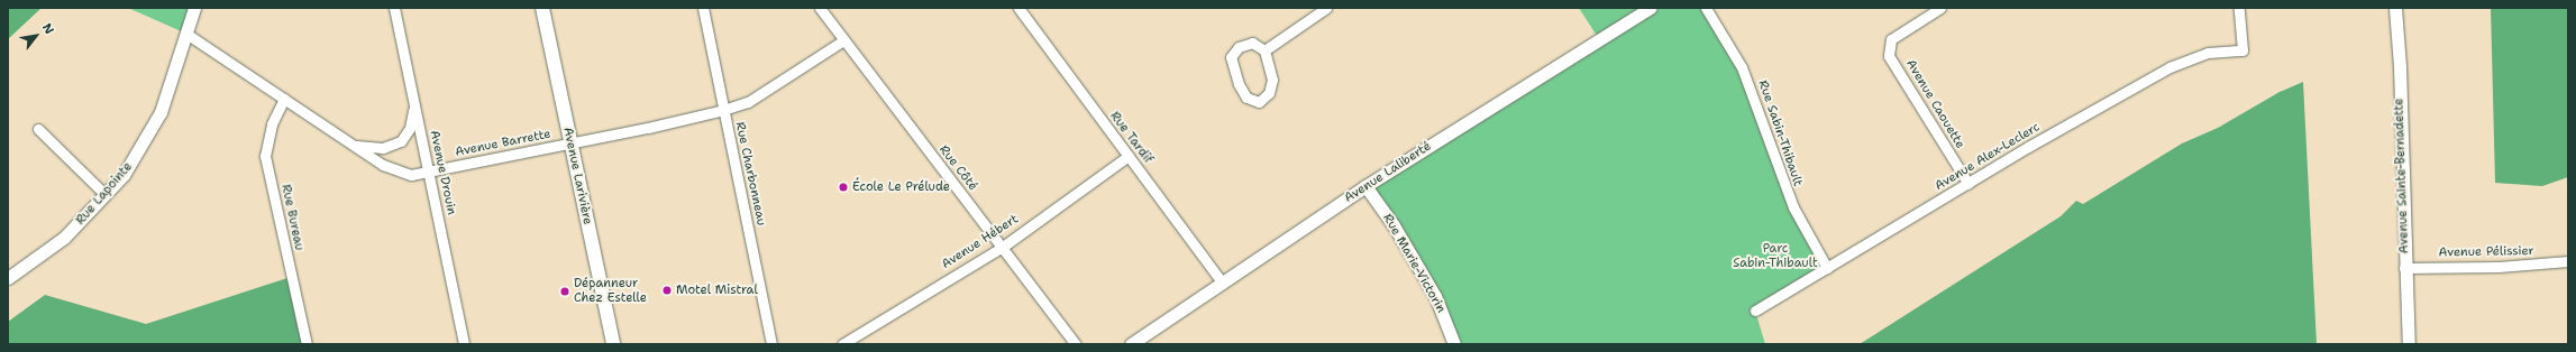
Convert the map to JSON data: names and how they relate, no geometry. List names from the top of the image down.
{
  "streets": {
    "main road": ["Avenue Larivière"],
    "street": [
      "Avenue Caouette",
      "Rue Sabin-Thibault",
      "Rue Tardif",
      "Avenue Barrette",
      "Avenue Alex-Leclerc",
      "Rue Côté",
      "Avenue Drouin",
      "Avenue Laliberté",
      "Rue Charbonneau",
      "Avenue Sainte-Bernadette",
      "Rue Lapointe",
      "Rue Bureau",
      "Avenue Hébert",
      "Avenue Pélissier",
      "Rue Marie-Victorin"
    ]
  },
  "crossings": [
    ["Avenue Caouette", "Avenue Alex-Leclerc"],
    ["Rue Sabin-Thibault", "Avenue Alex-Leclerc"],
    ["Rue Tardif", "Avenue Laliberté"],
    ["Rue Tardif", "Avenue Hébert"],
    ["Avenue Barrette", "Rue Côté"],
    ["Avenue Barrette", "Avenue Drouin"],
    ["Avenue Barrette", "Rue Charbonneau"],
    ["Avenue Barrette", "Avenue Larivière"],
    ["Avenue Barrette", "Rue Lapointe"],
    ["Avenue Barrette", "Rue Bureau"],
    ["Rue Côté", "Avenue Hébert"],
    ["Avenue Laliberté", "Rue Marie-Victorin"],
    ["Avenue Sainte-Bernadette", "Avenue Pélissier"]
  ],
  "parks": ["Parc Sabin-Thibault"],
  "places": ["École Le Prélude", "Motel Mistral", "Dépanneur Chez Estelle"],
  "north": "top right"
}
